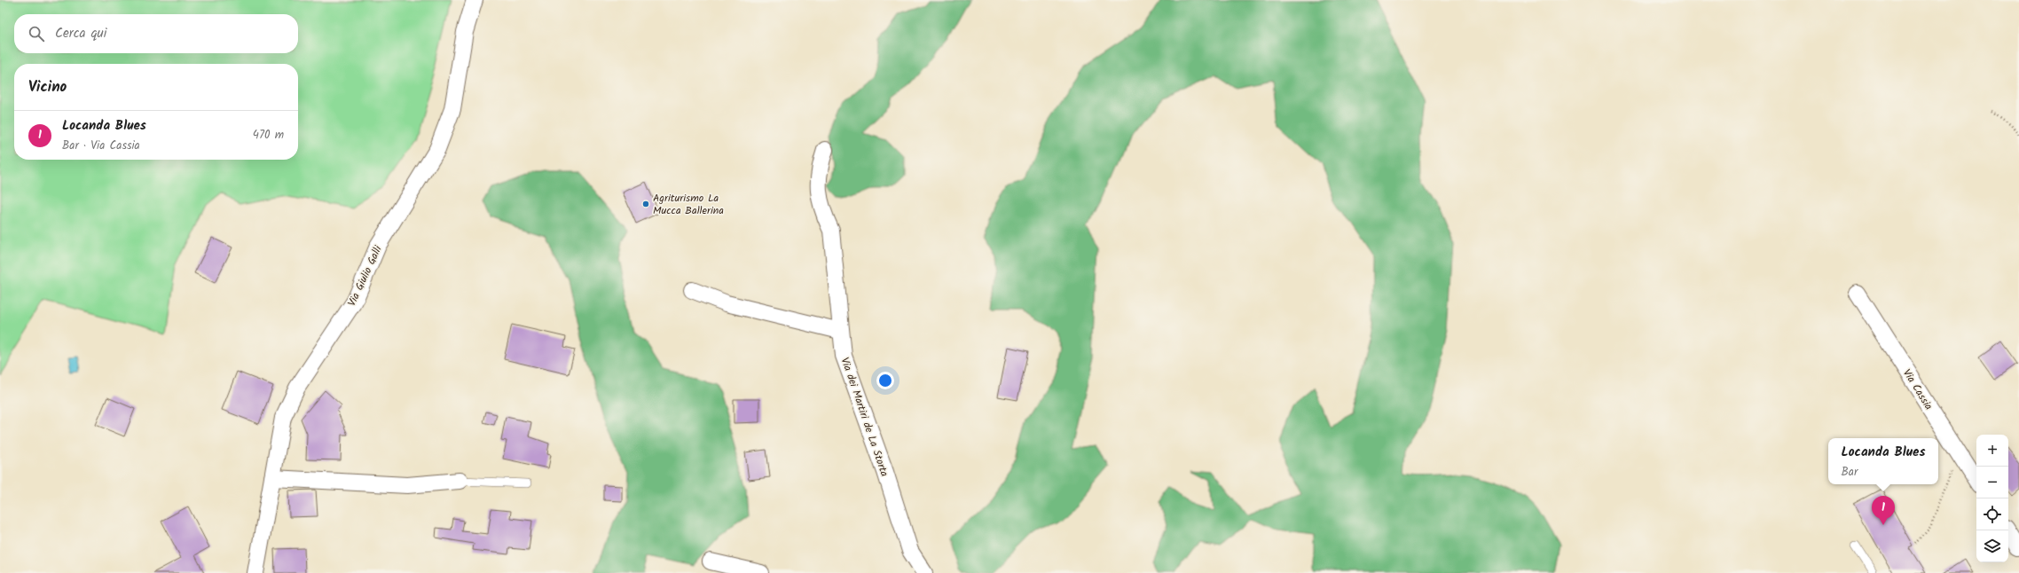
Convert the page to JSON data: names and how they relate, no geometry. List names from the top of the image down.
{
  "streets": {
    "street": ["Via Giulio Galli", "Via Cassia", "Via dei Martiri de La Storta"]
  },
  "places": ["Agriturismo La Mucca Ballerina"],
  "page": {
    "search": "Cerca qui",
    "heading": "Vicino",
    "list": [
      {
        "mark": "1",
        "name": "Locanda Blues",
        "note": "Bar · Via Cassia",
        "value": "470 m"
      }
    ],
    "map_buttons": ["+", "−"],
    "popup": ["Locanda Blues", "Bar"],
    "pins": "1"
  }
}
